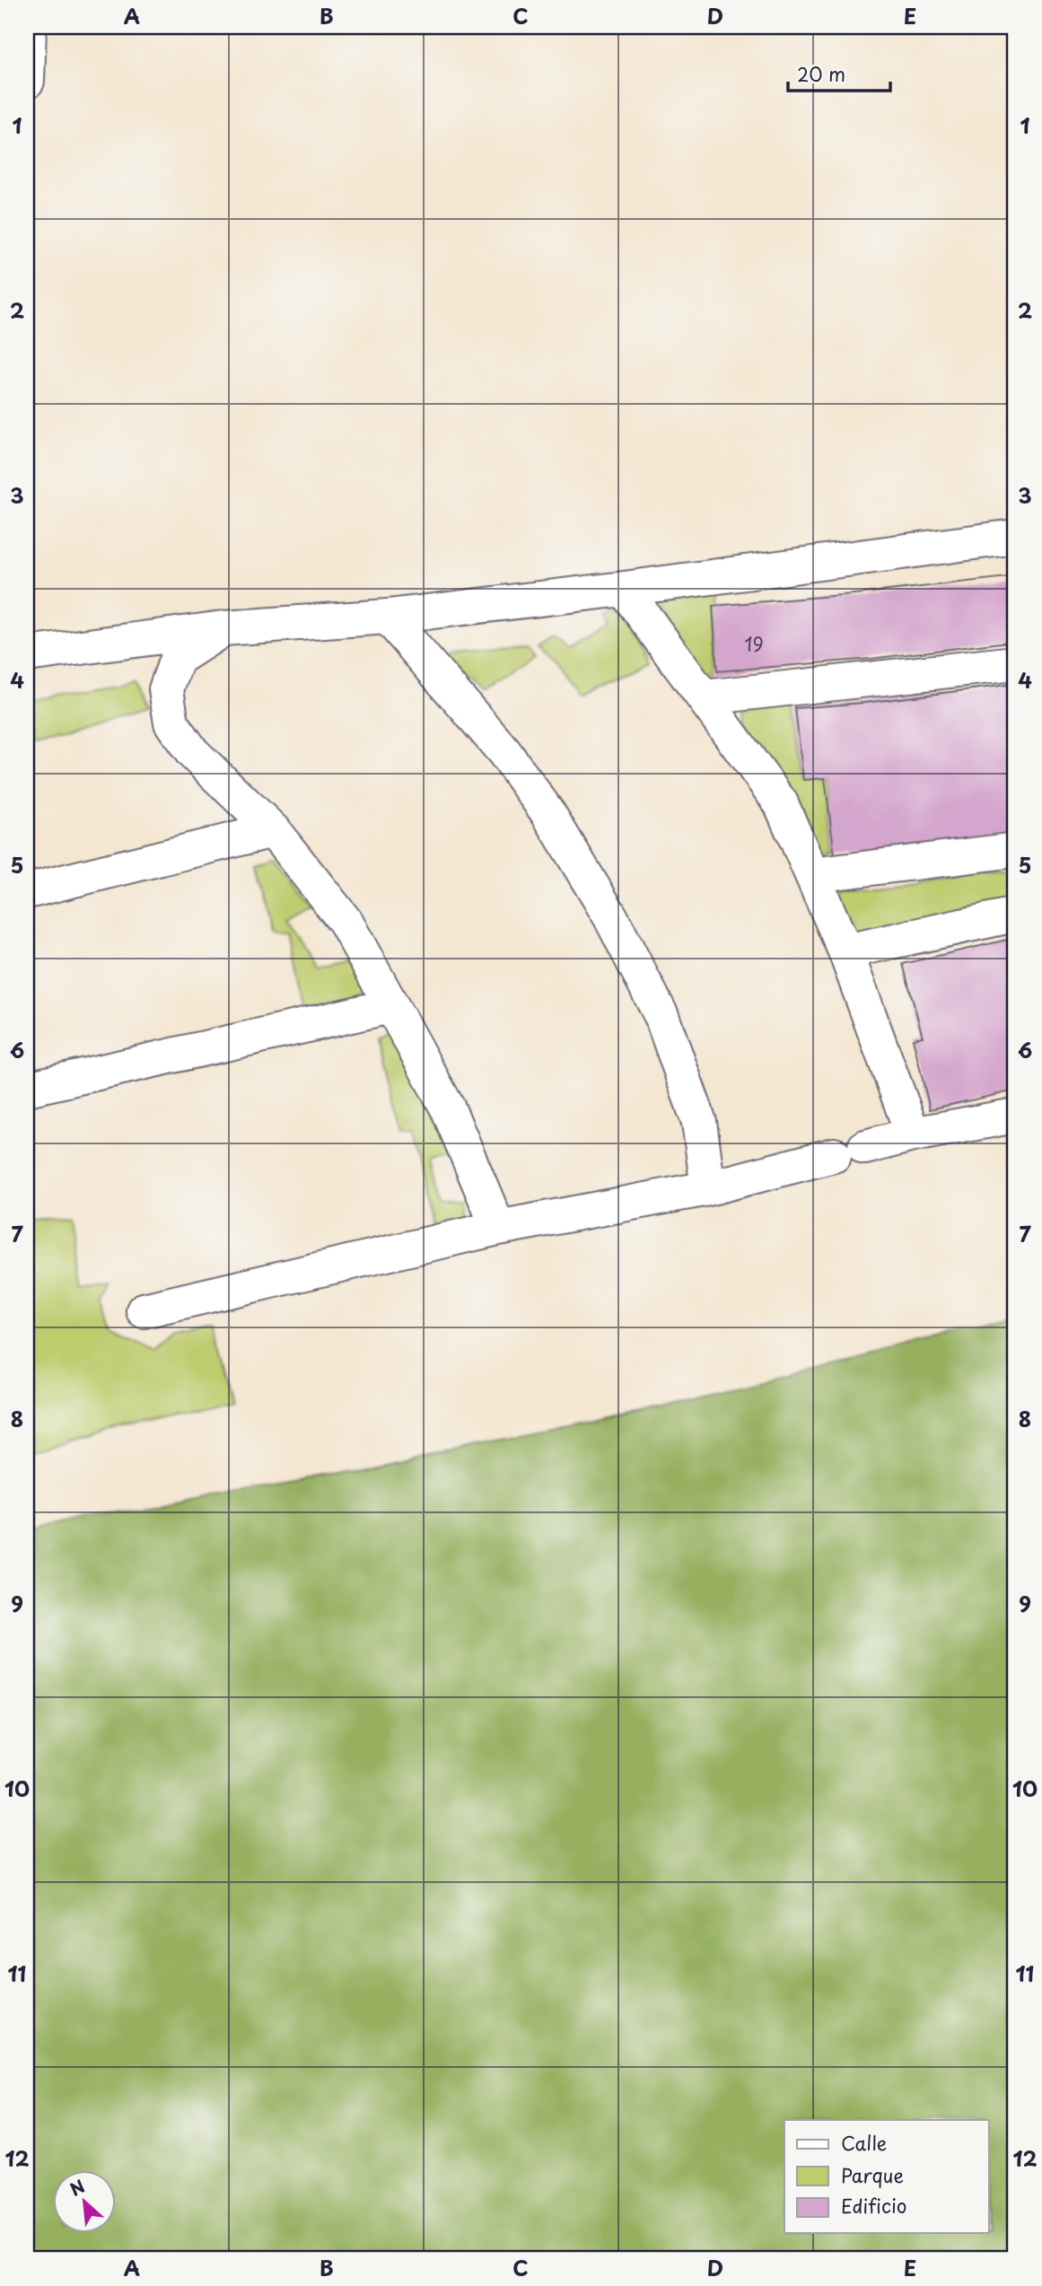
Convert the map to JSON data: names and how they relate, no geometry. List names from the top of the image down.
{
  "house_numbers": ["19"],
  "legend": ["Calle", "Parque", "Edificio"],
  "scale_bar": "20 m",
  "north": "top left",
  "grid": {
    "columns": [
      "A",
      "B",
      "C",
      "D",
      "E"
    ],
    "rows": [
      "1",
      "2",
      "3",
      "4",
      "5",
      "6",
      "7",
      "8",
      "9",
      "10",
      "11",
      "12"
    ]
  }
}
